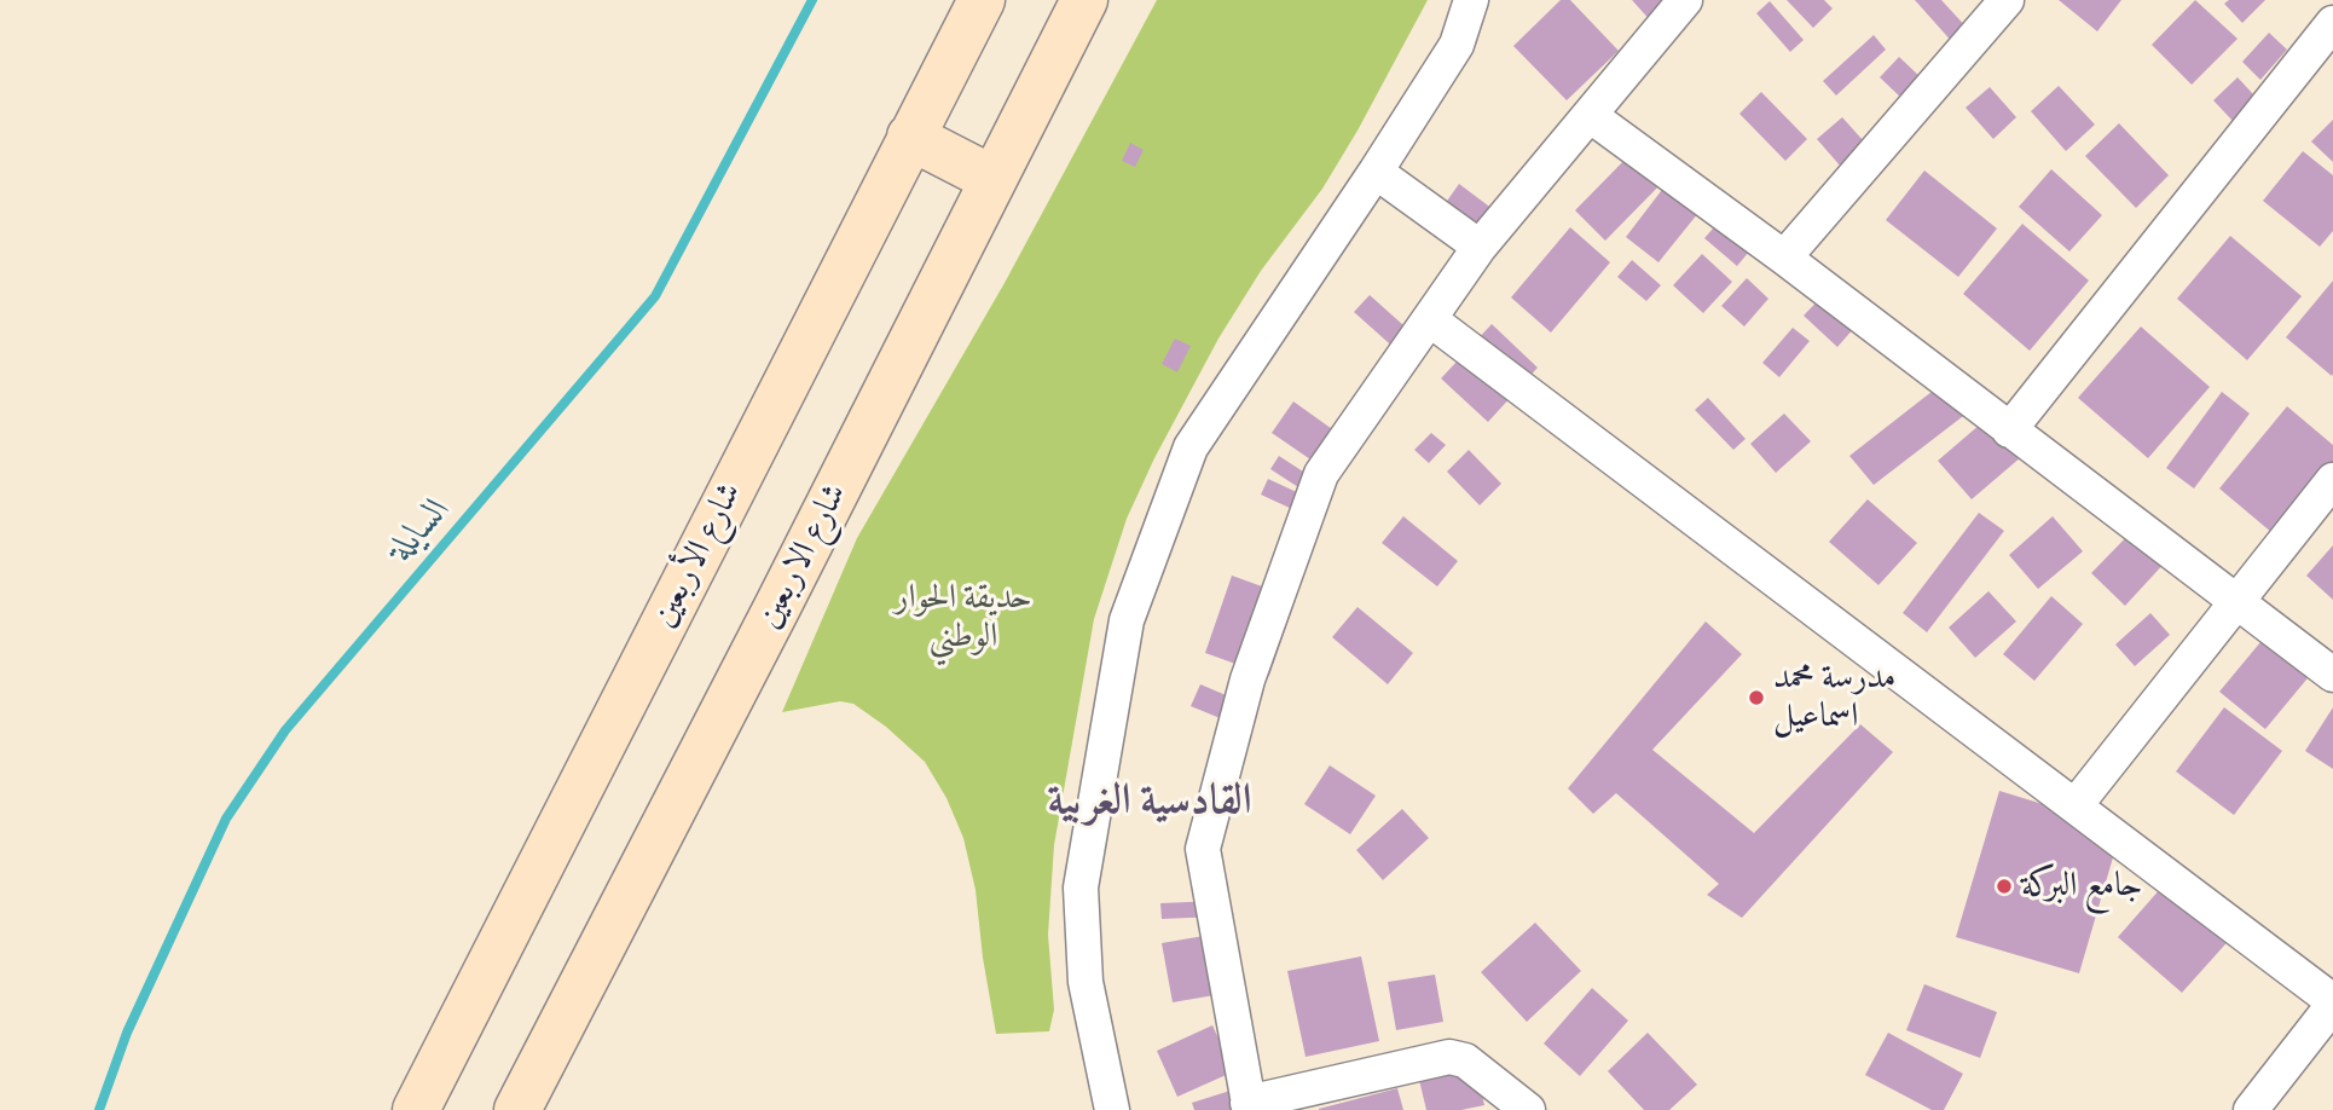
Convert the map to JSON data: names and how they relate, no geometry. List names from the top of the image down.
{
  "streets": {
    "main road": ["شارع الأربعين", "شارع الاربعين"]
  },
  "districts": ["القادسية الغربية"],
  "water": ["السايلة"],
  "parks": ["حديقة الحوار الوطني"],
  "places": ["مدرسة محمد اسماعيل", "جامع البركة"]
}
